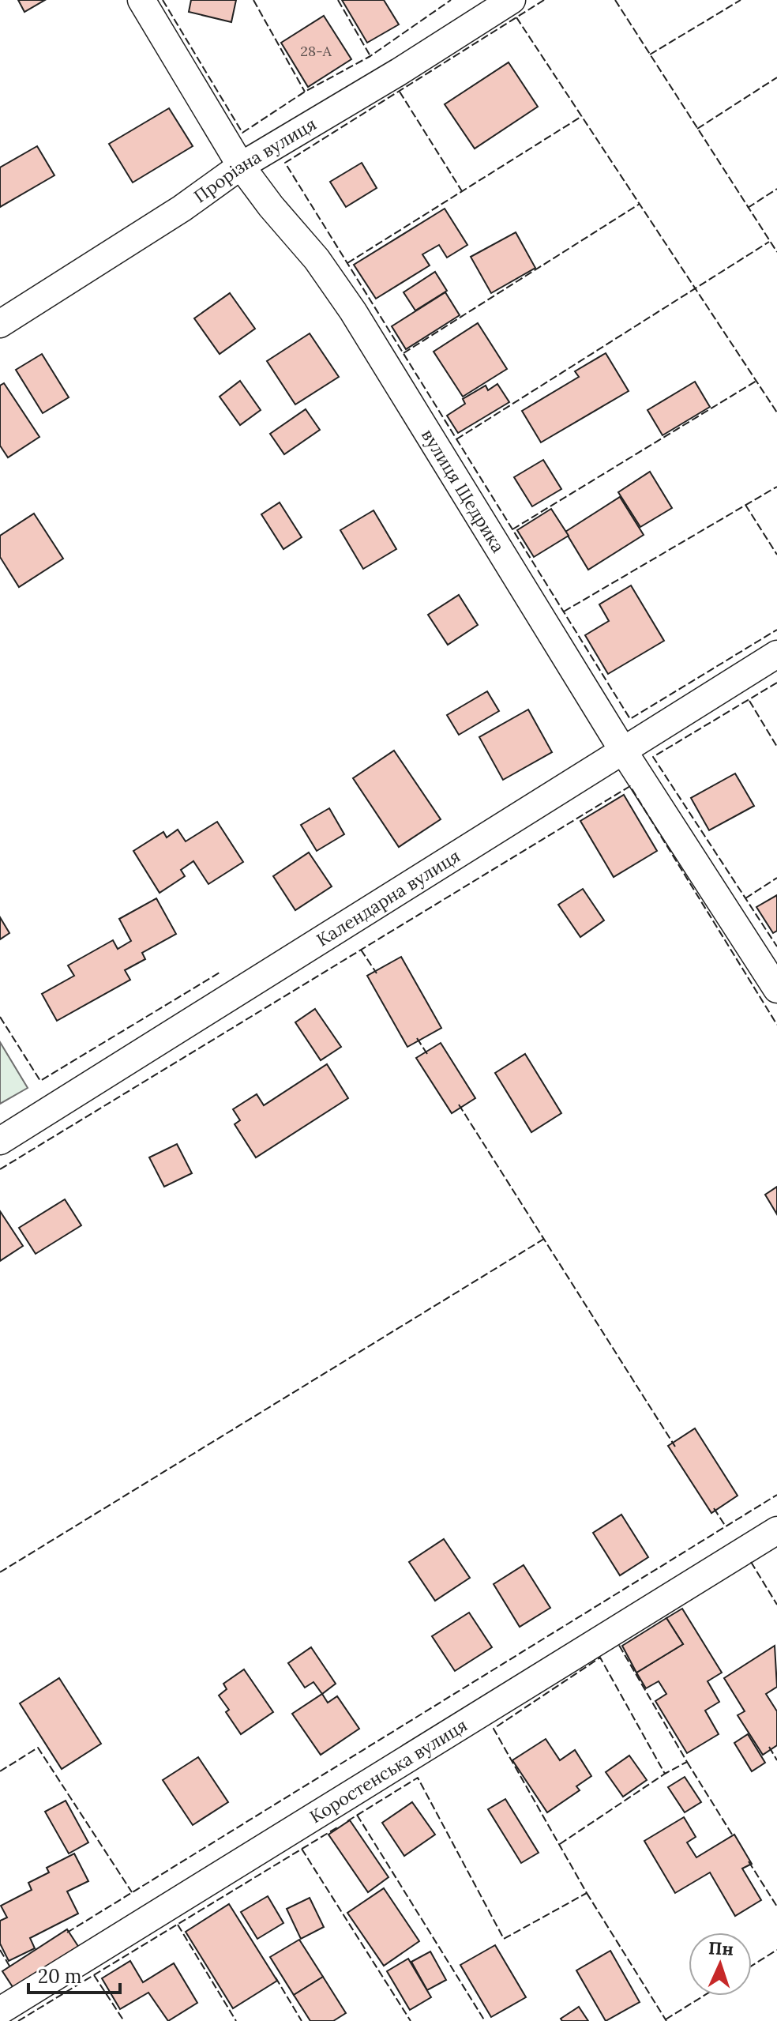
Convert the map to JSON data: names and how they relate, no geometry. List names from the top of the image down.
{
  "streets": {
    "street": [
      "Прорізна вулиця",
      "вулиця Щедрика",
      "Календарна вулиця",
      "Коростенська вулиця"
    ]
  },
  "crossings": [
    ["Прорізна вулиця", "вулиця Щедрика"],
    ["вулиця Щедрика", "Календарна вулиця"]
  ],
  "house_numbers": ["28-А"],
  "scale_bar": "20 m",
  "north": "top"
}
